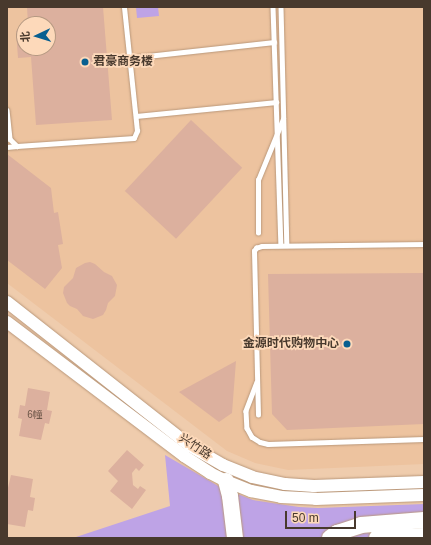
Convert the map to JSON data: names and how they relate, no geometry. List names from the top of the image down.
{
  "streets": {
    "street": ["兴竹路"]
  },
  "places": ["君豪商务楼", "金源时代购物中心"],
  "house_numbers": ["6幢"],
  "scale_bar": "50 m",
  "north": "left"
}
